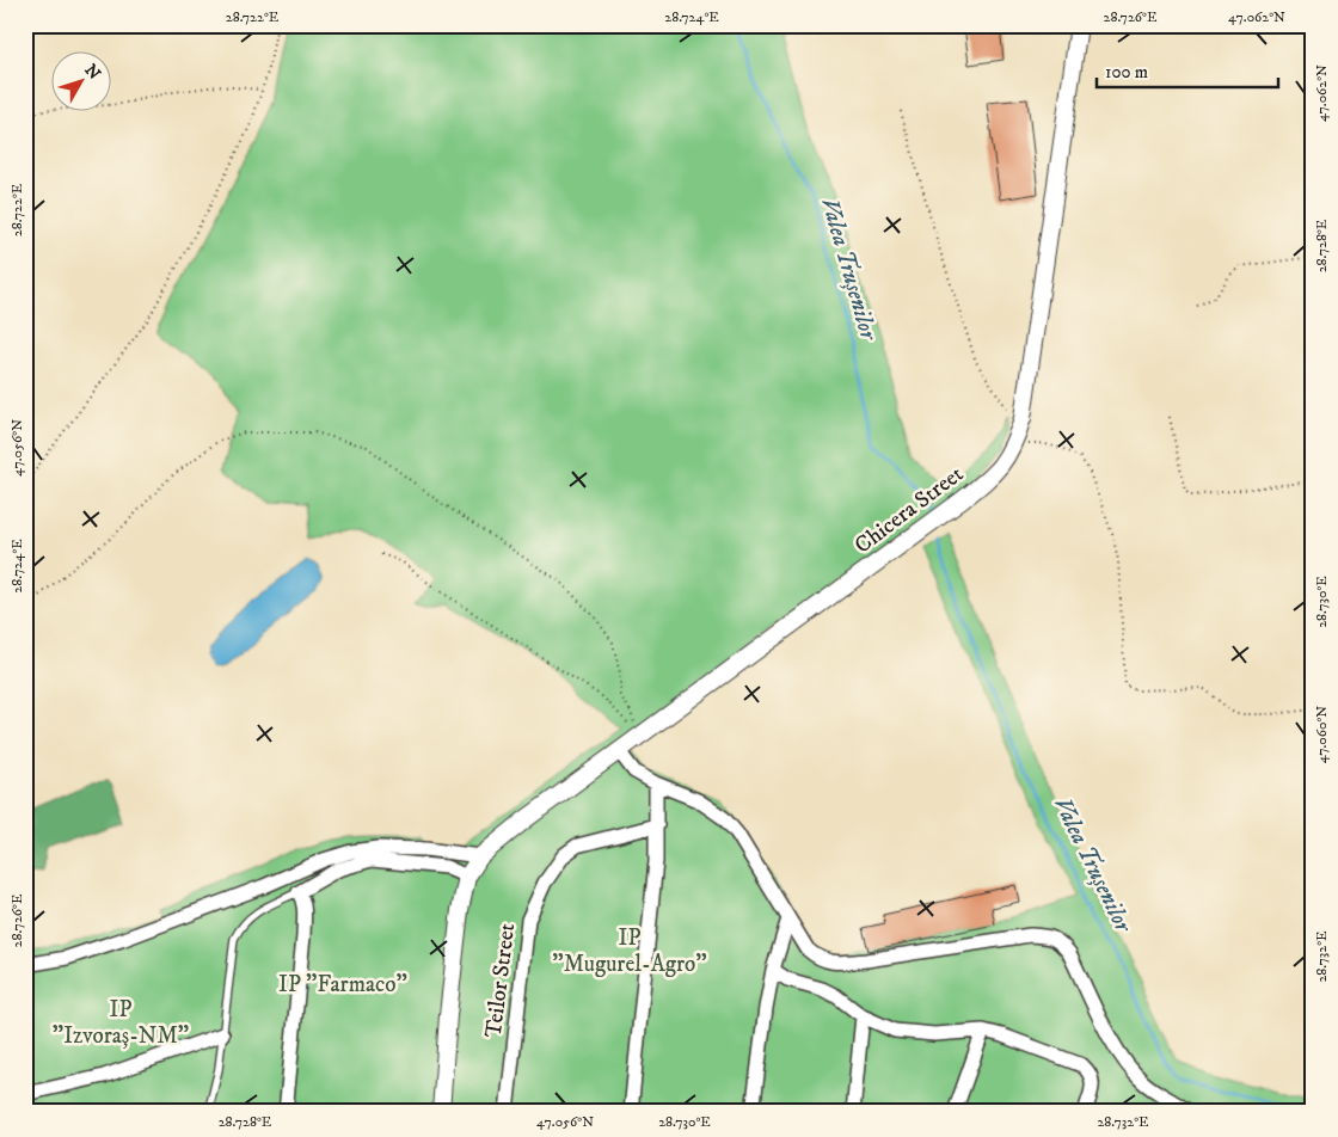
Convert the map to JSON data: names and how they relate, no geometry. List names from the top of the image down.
{
  "streets": {
    "street": ["Chicera Street", "Teilor Street"]
  },
  "water": ["Valea Trușenilor"],
  "parks": ["IP \"Mugurel-Agro\"", "IP \"Farmaco\"", "IP \"Izvoraș-NM\""],
  "scale_bar": "100 m",
  "north": "top right",
  "coordinates": [
    "28.722°E",
    "28.724°E",
    "28.726°E",
    "47.062°N",
    "28.728°E",
    "47.056°N",
    "28.730°E",
    "47.060°N",
    "28.732°E"
  ]
}
